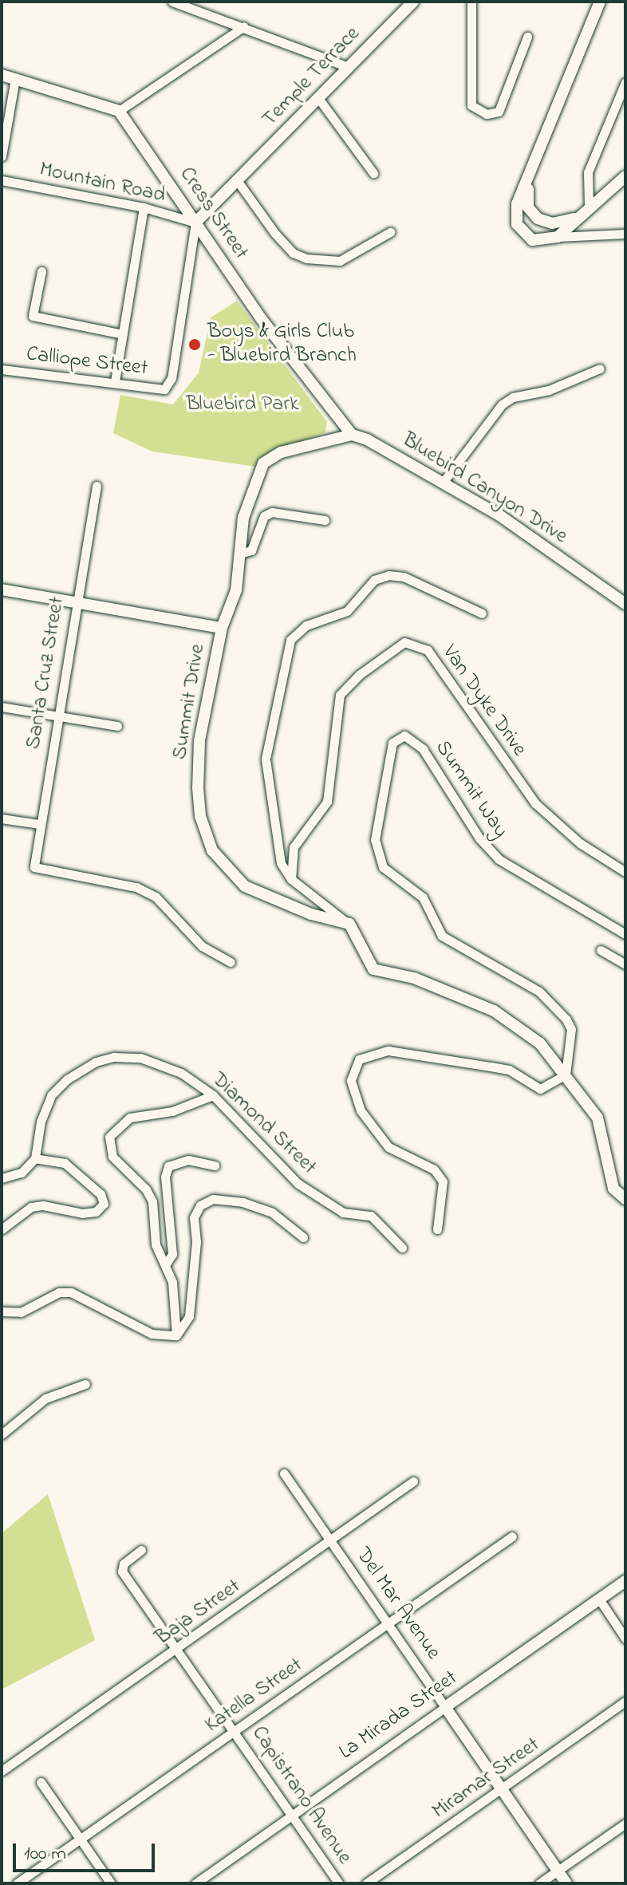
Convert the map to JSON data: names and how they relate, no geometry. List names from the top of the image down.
{
  "streets": {
    "street": [
      "Temple Terrace",
      "Mountain Road",
      "Cress Street",
      "Calliope Street",
      "Bluebird Canyon Drive",
      "Santa Cruz Street",
      "Van Dyke Drive",
      "Summit Drive",
      "Summit Way",
      "Diamond Street",
      "Del Mar Avenue",
      "Baja Street",
      "Katella Street",
      "La Mirada Street",
      "Miramar Street",
      "Capistrano Avenue"
    ]
  },
  "crossings": [
    ["Temple Terrace", "Mountain Road"],
    ["Temple Terrace", "Cress Street"],
    ["Temple Terrace", "Calliope Street"],
    ["Mountain Road", "Cress Street"],
    ["Mountain Road", "Calliope Street"],
    ["Cress Street", "Calliope Street"],
    ["Cress Street", "Bluebird Canyon Drive"],
    ["Cress Street", "Summit Drive"],
    ["Bluebird Canyon Drive", "Summit Drive"],
    ["Del Mar Avenue", "Baja Street"],
    ["Del Mar Avenue", "Katella Street"],
    ["Del Mar Avenue", "La Mirada Street"],
    ["Del Mar Avenue", "Miramar Street"],
    ["Baja Street", "Capistrano Avenue"],
    ["Katella Street", "Capistrano Avenue"],
    ["La Mirada Street", "Capistrano Avenue"]
  ],
  "parks": ["Bluebird Park"],
  "places": ["Boys & Girls Club - Bluebird Branch"],
  "scale_bar": "100 m"
}
